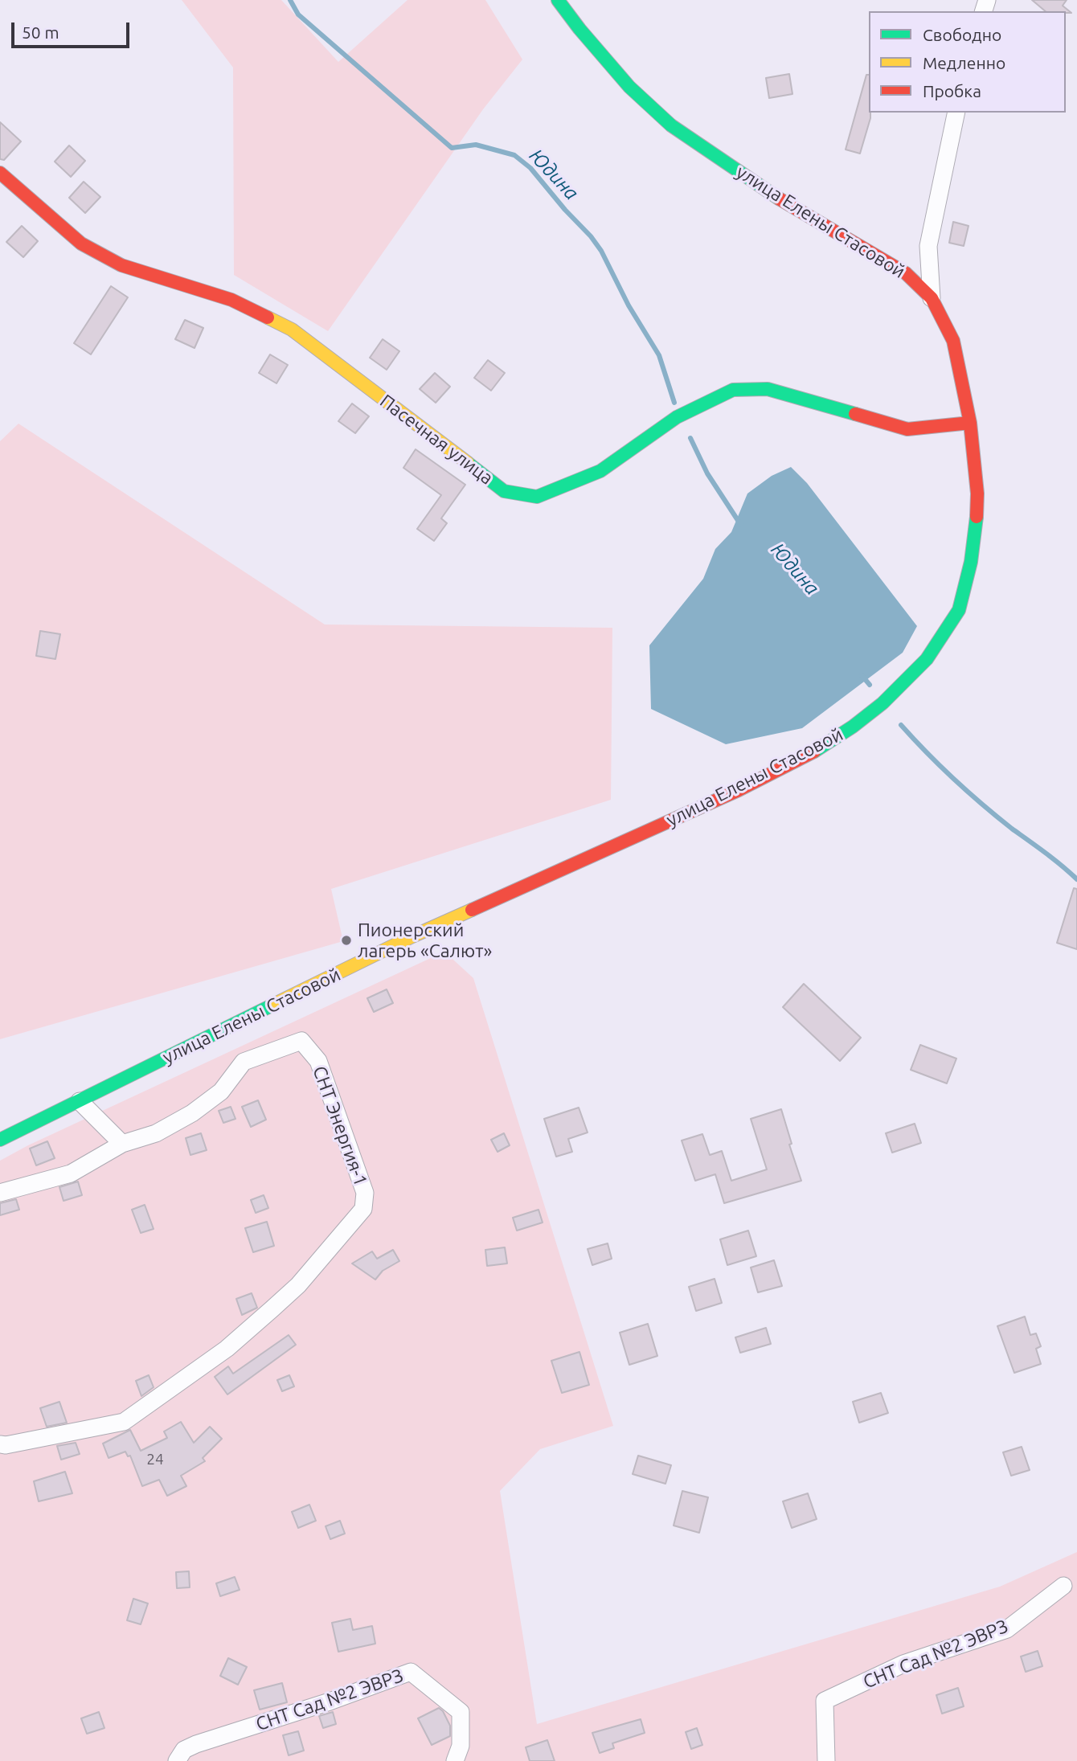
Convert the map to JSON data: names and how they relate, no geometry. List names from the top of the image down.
{
  "streets": {
    "main road": ["улица Елены Стасовой", "Пасечная улица"],
    "street": ["СНТ Энергия-1", "СНТ Сад №2 ЭВРЗ"]
  },
  "crossings": [
    ["улица Елены Стасовой", "Пасечная улица"]
  ],
  "water": ["Юдина"],
  "places": ["Пионерский лагерь «Салют»"],
  "house_numbers": ["24"],
  "legend": ["Свободно", "Медленно", "Пробка"],
  "scale_bar": "50 m"
}
